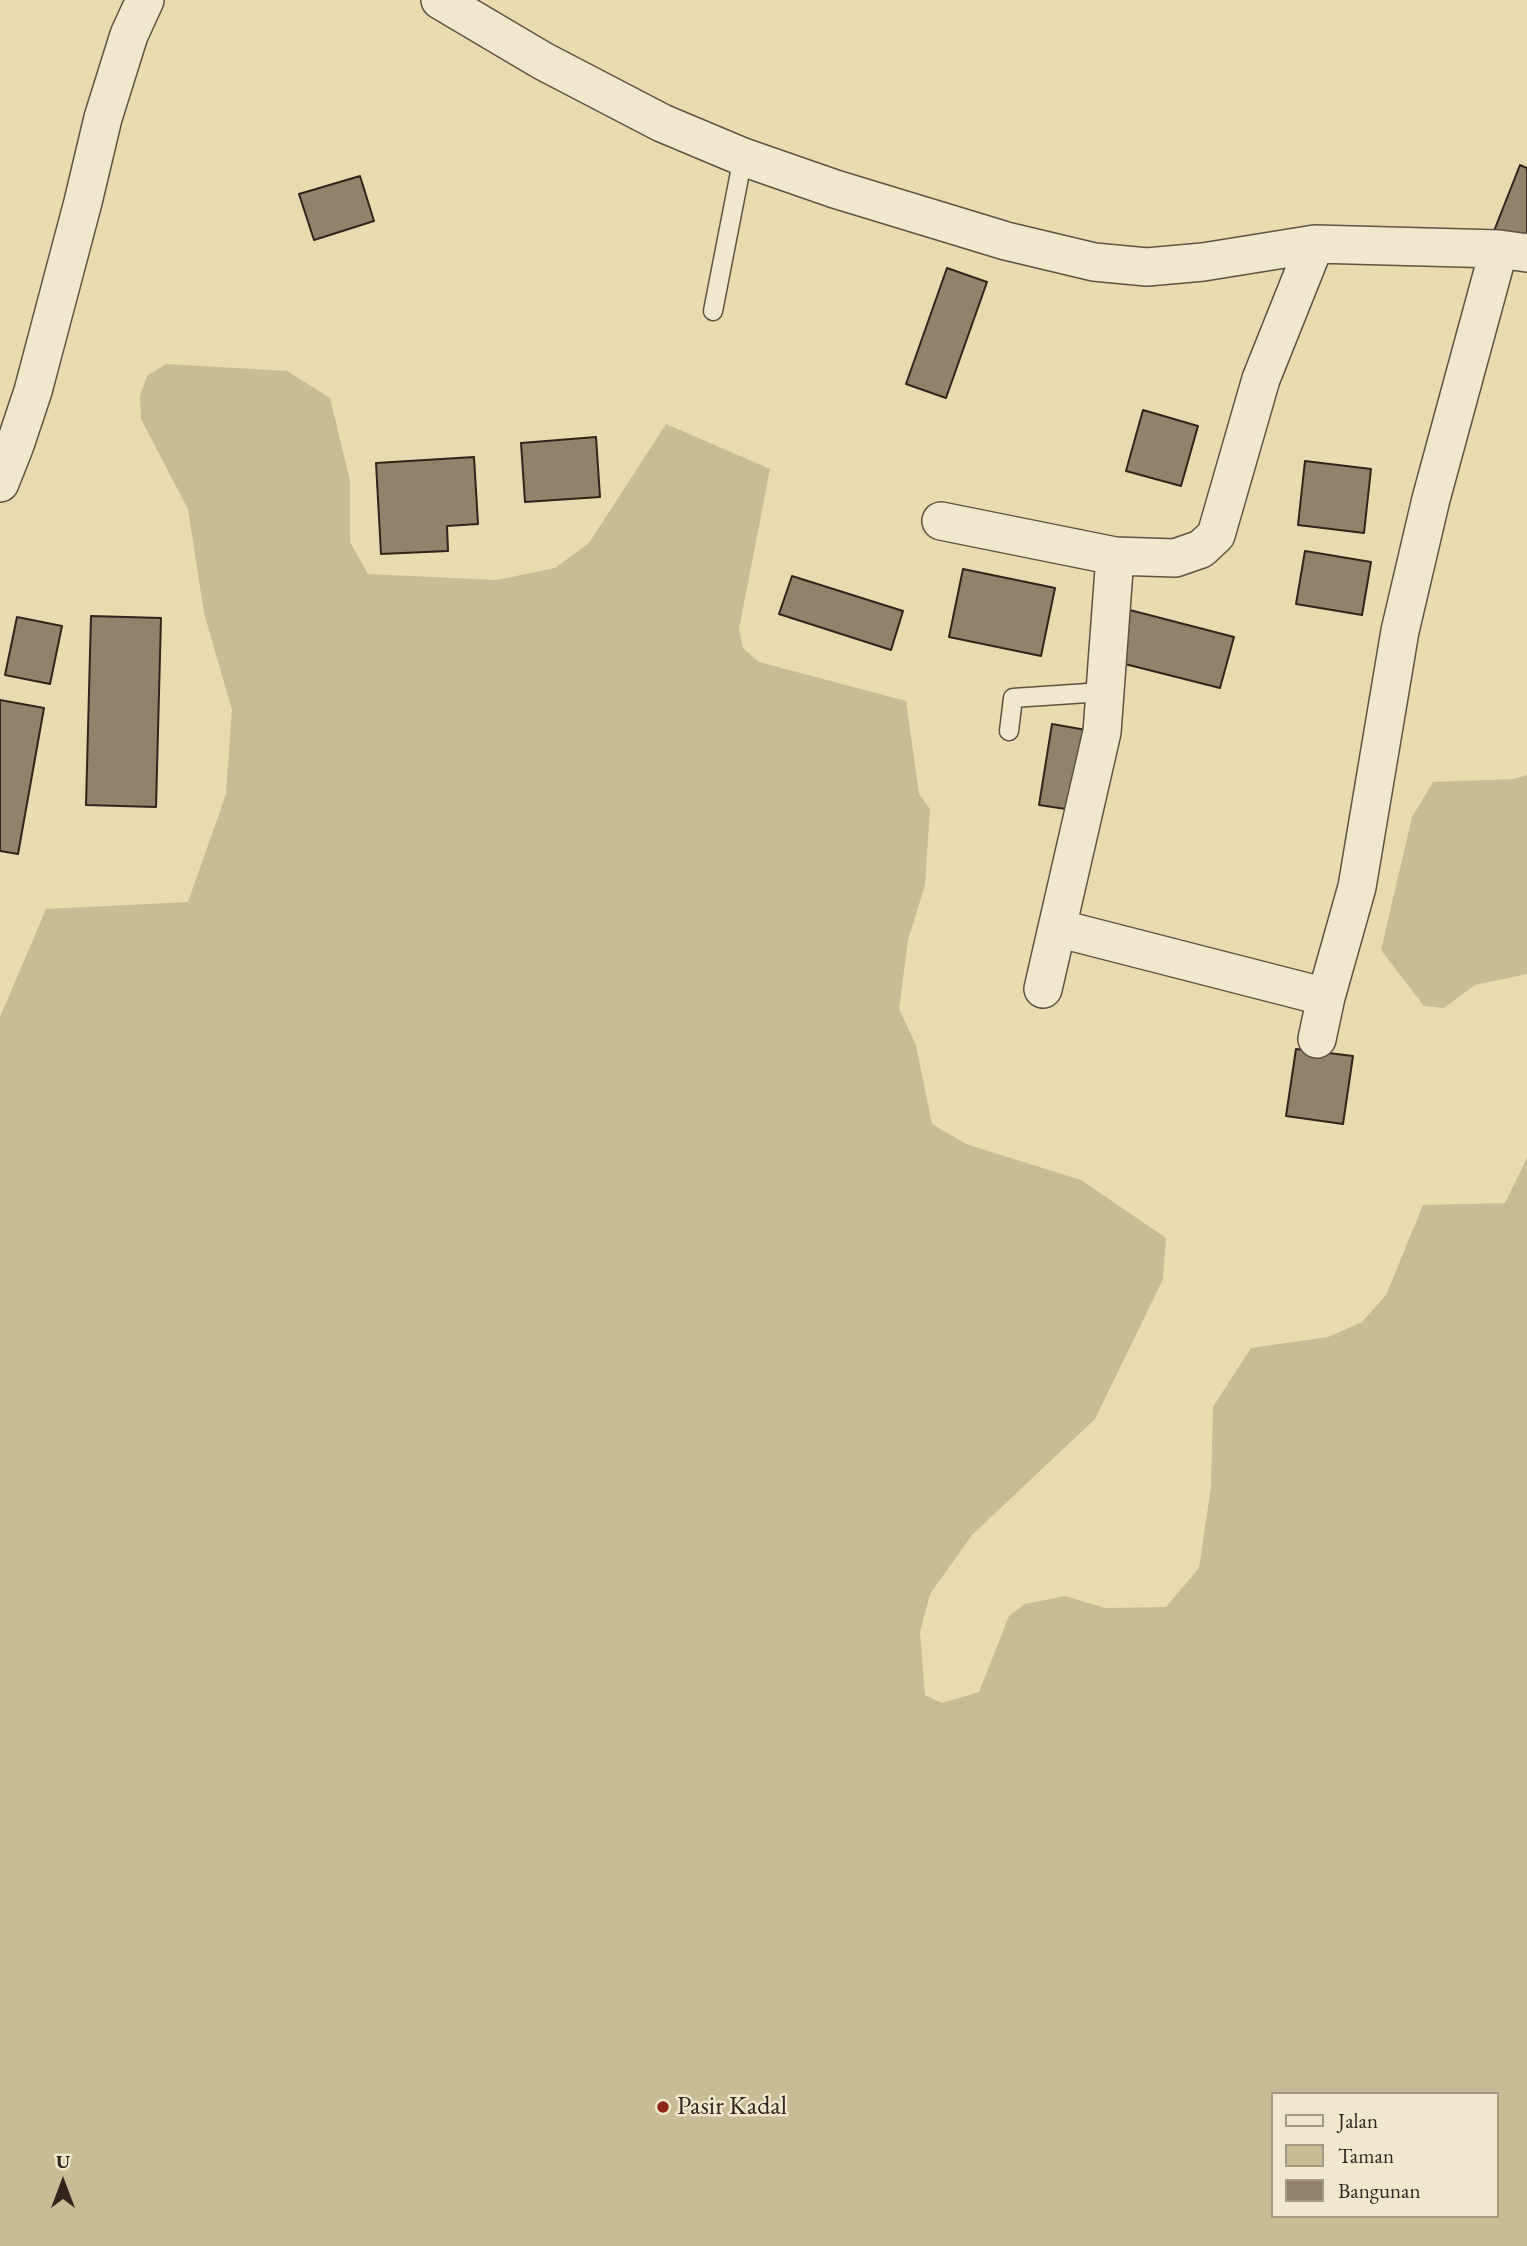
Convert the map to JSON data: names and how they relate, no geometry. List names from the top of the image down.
{
  "places": ["Pasir Kadal"],
  "legend": ["Jalan", "Taman", "Bangunan"],
  "north": "top"
}
